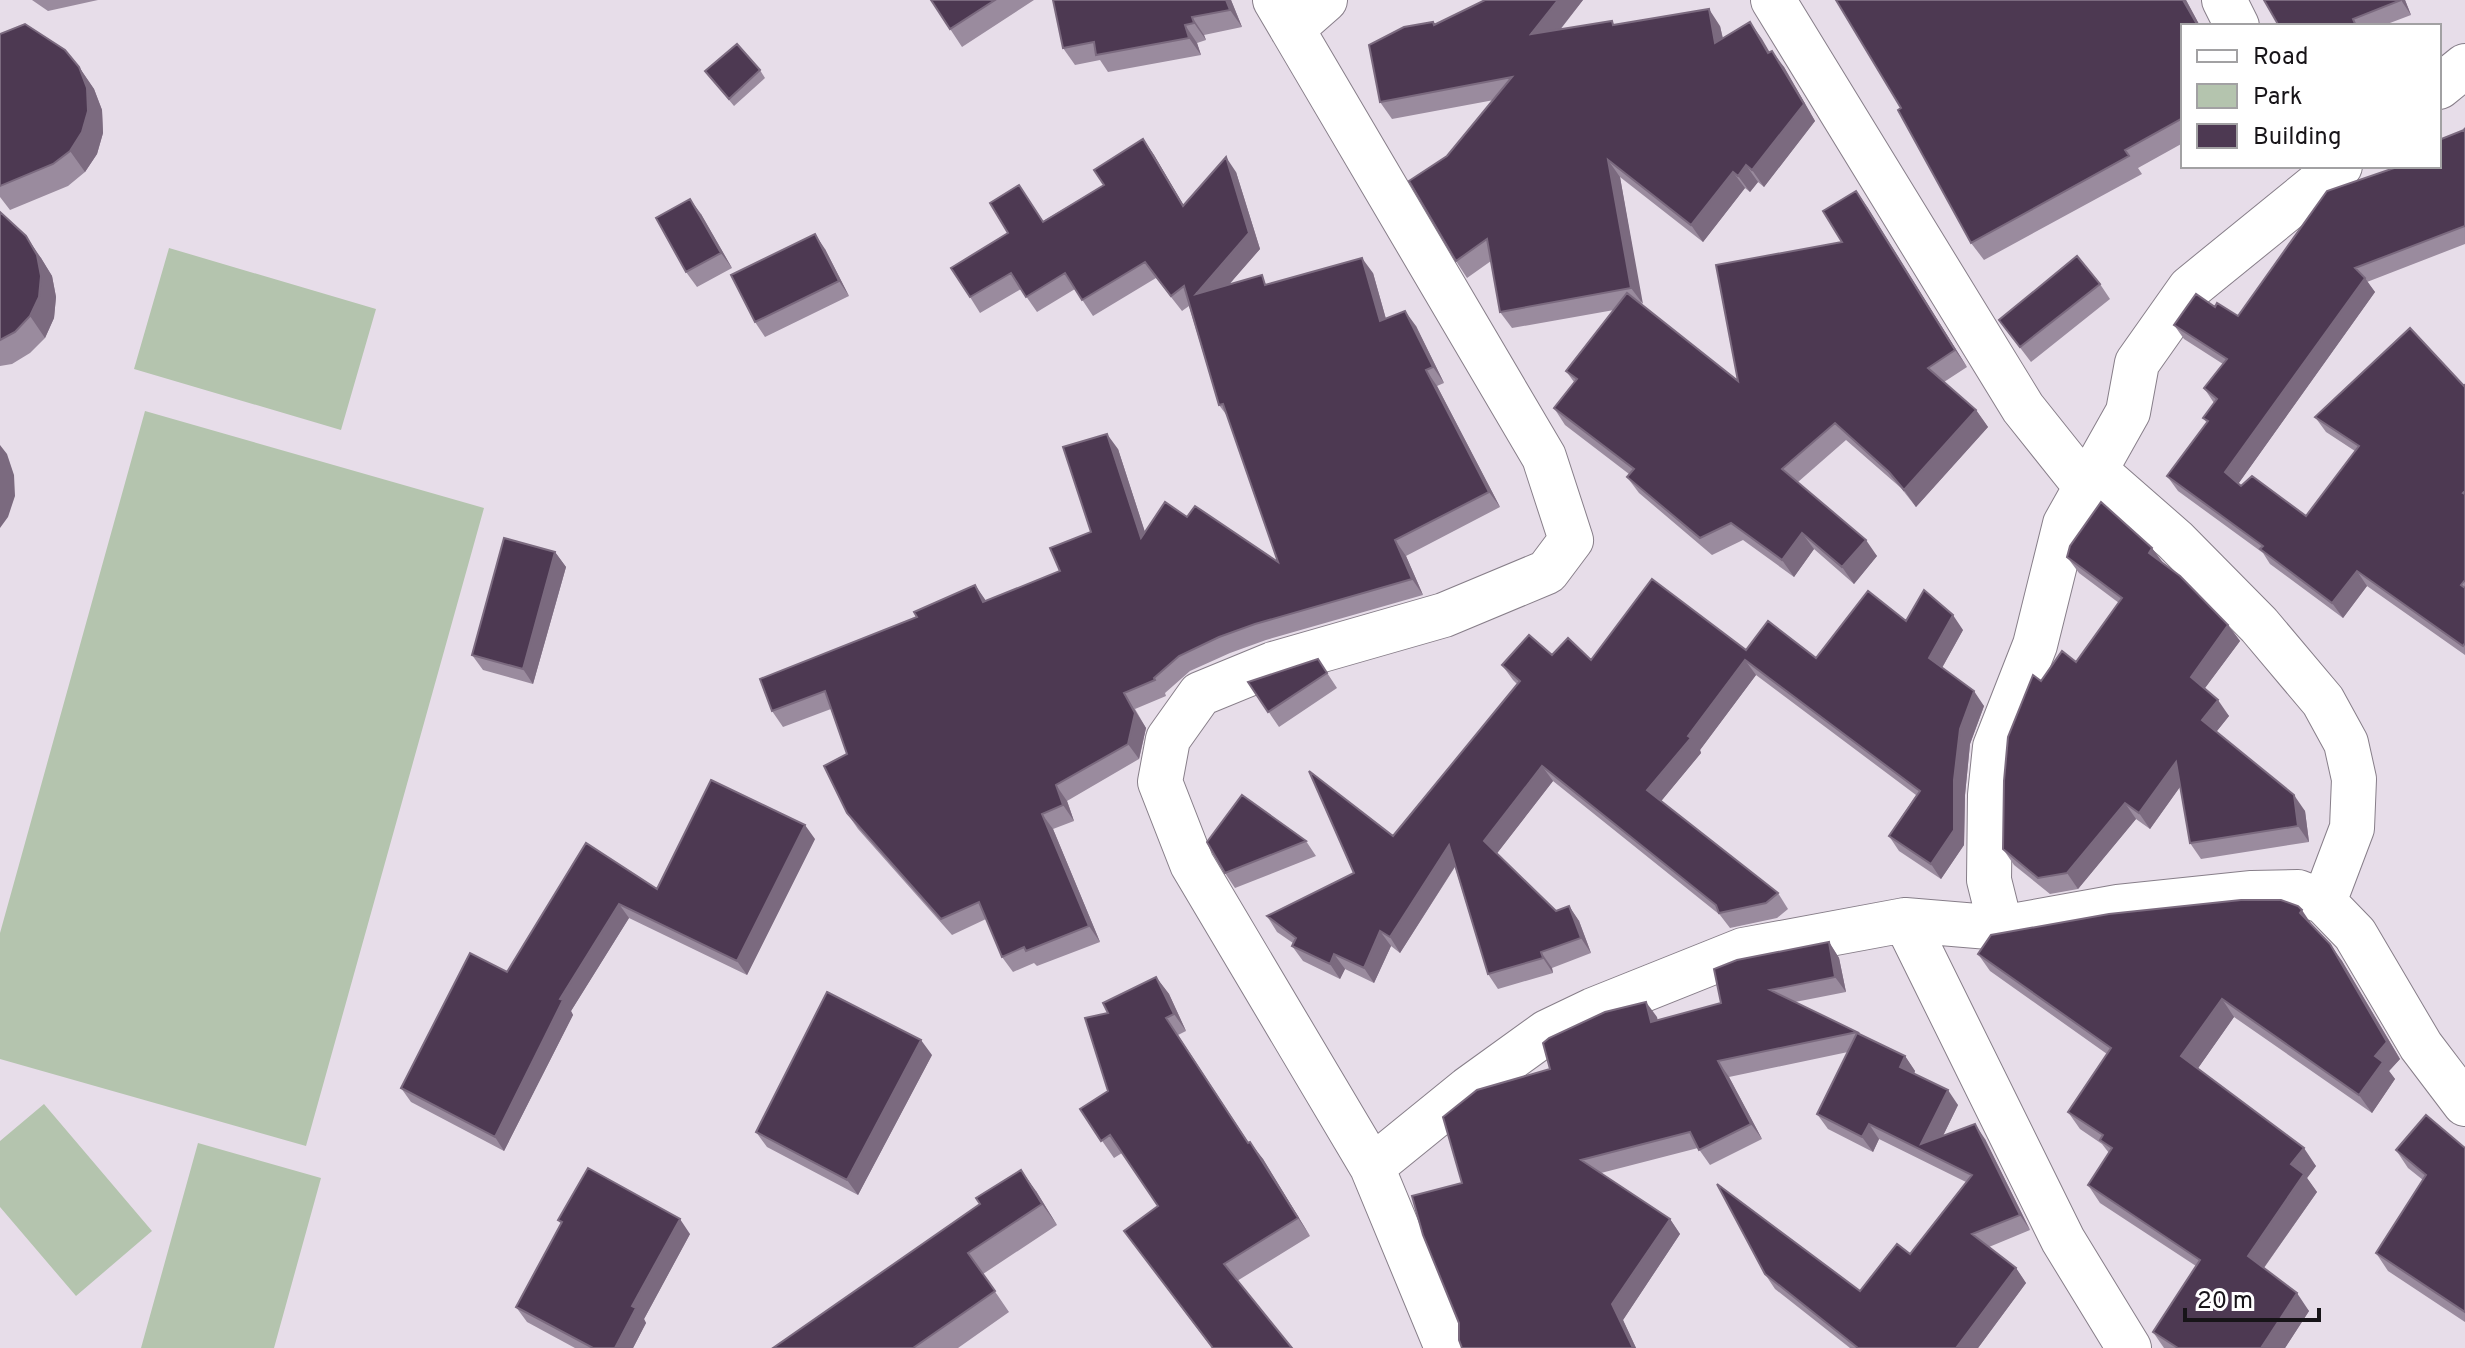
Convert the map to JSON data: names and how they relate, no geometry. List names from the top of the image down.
{
  "legend": ["Road", "Park", "Building"],
  "scale_bar": "20 m"
}
